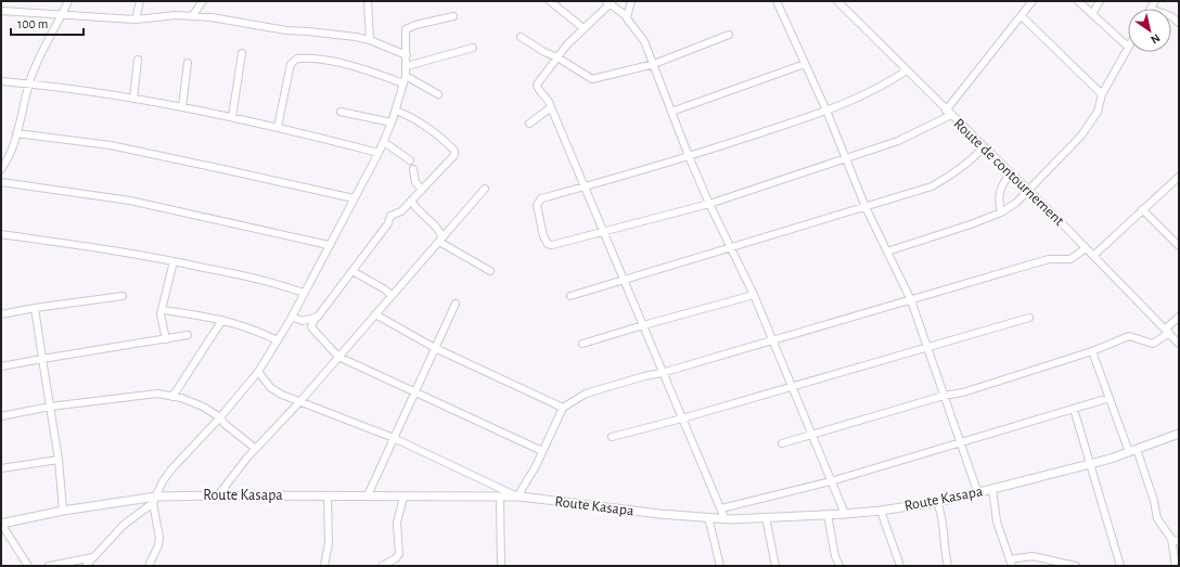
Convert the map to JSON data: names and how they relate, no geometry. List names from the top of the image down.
{
  "streets": {
    "main road": ["Route Kasapa"],
    "street": ["Route de contournement"]
  },
  "scale_bar": "100 m",
  "north": "bottom right"
}
